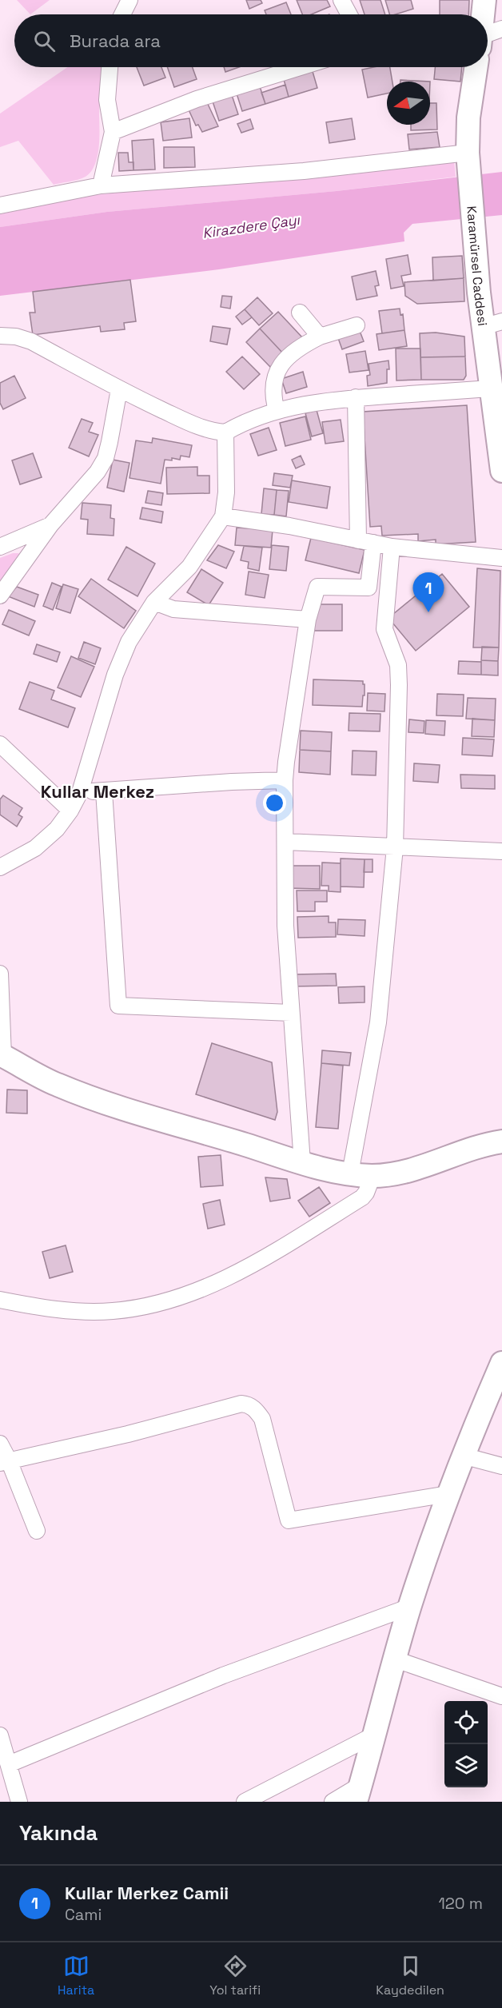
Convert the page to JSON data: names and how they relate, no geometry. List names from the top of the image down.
{
  "streets": {
    "main road": ["Karamürsel Caddesi"]
  },
  "districts": ["Kullar Merkez"],
  "water": ["Kirazdere Çayı"],
  "north": "left",
  "page": {
    "search": "Burada ara",
    "pins": "1",
    "heading": "Yakında",
    "list": [
      {
        "mark": "1",
        "name": "Kullar Merkez Camii",
        "note": "Cami",
        "value": "120 m"
      }
    ],
    "nav": ["Harita", "Yol tarifi", "Kaydedilen"]
  }
}
